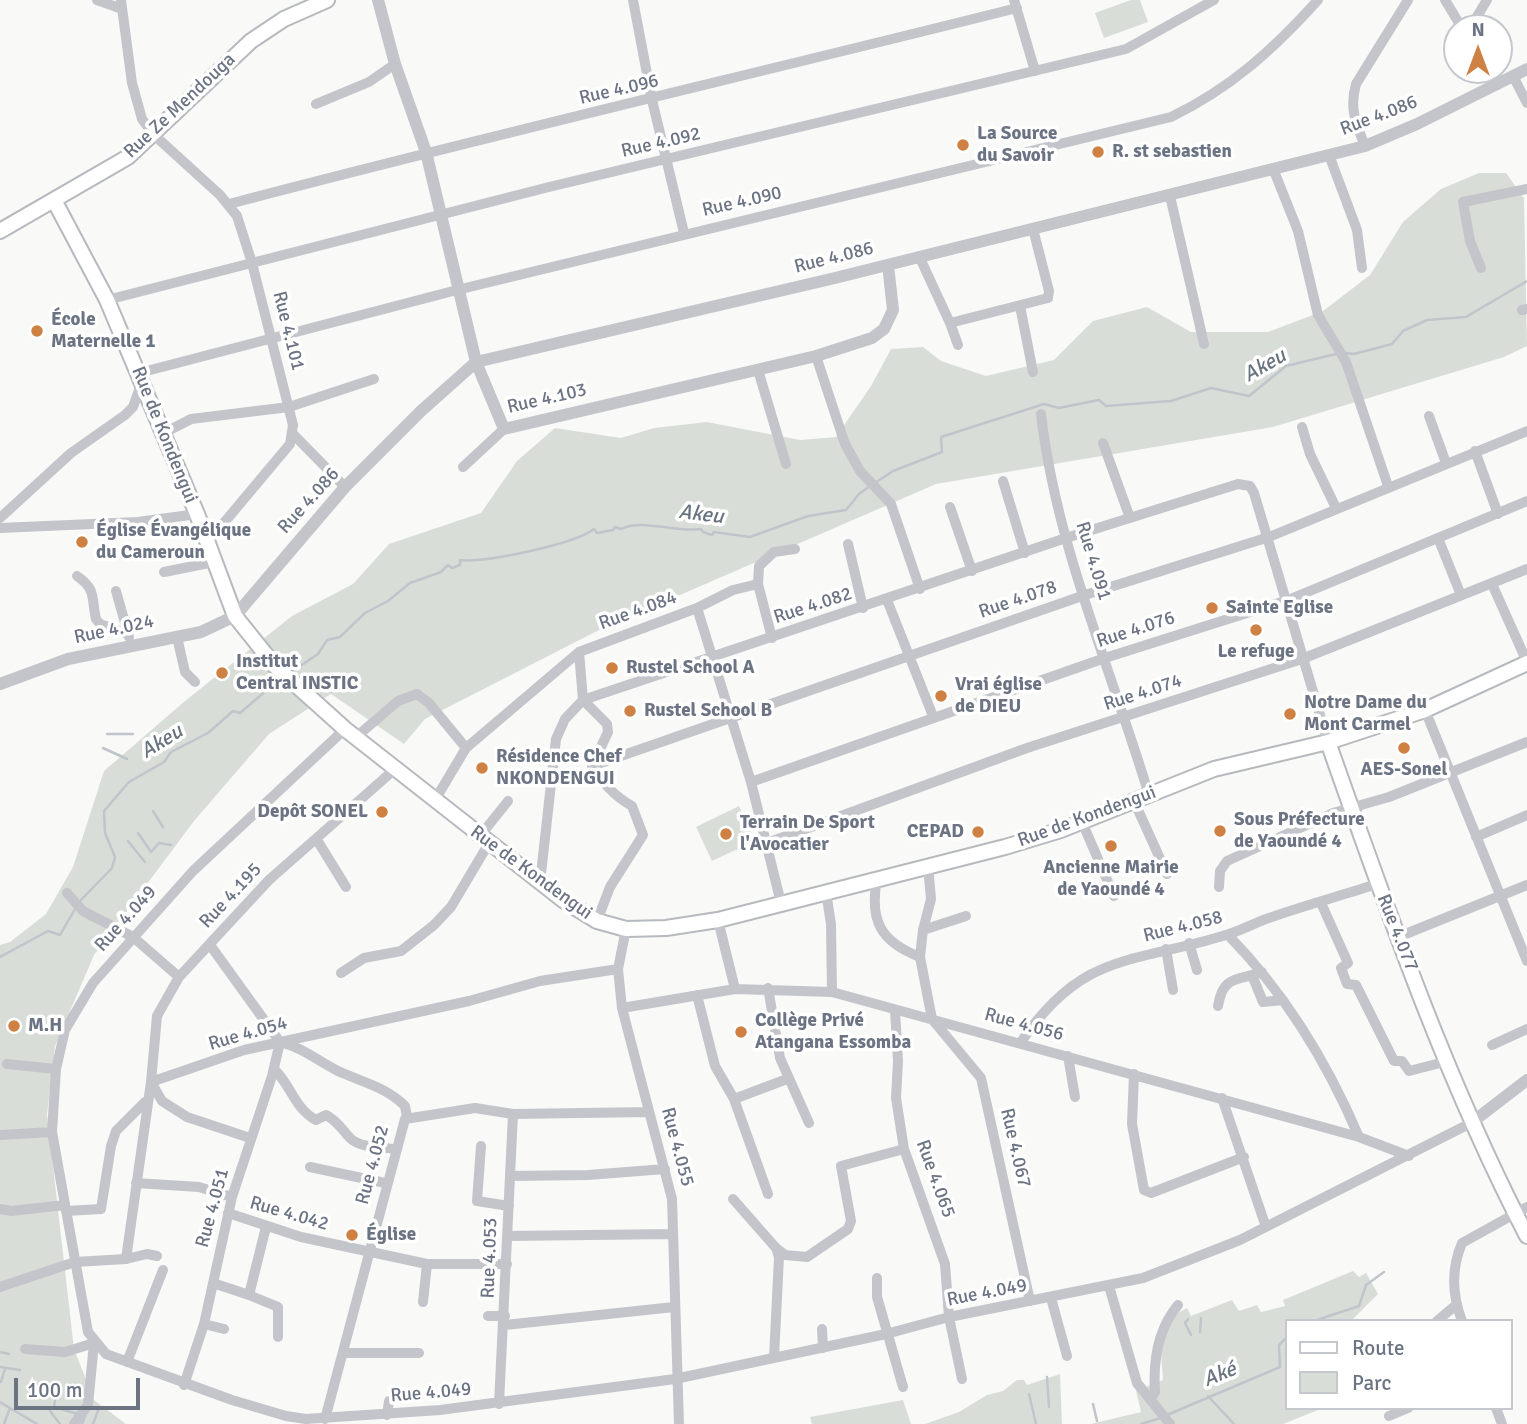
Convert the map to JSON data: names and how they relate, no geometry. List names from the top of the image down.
{
  "streets": {
    "main road": ["Rue Ze Mendouga", "Rue de Kondengui", "Rue 4.077"],
    "street": [
      "Rue 4.096",
      "Rue 4.086",
      "Rue 4.092",
      "Rue 4.090",
      "Rue 4.101",
      "Rue 4.103",
      "Rue 4.091",
      "Rue 4.078",
      "Rue 4.082",
      "Rue 4.084",
      "Rue 4.024",
      "Rue 4.076",
      "Rue 4.074",
      "Rue 4.195",
      "Rue 4.049",
      "Rue 4.058",
      "Rue 4.056",
      "Rue 4.054",
      "Rue 4.055",
      "Rue 4.067",
      "Rue 4.052",
      "Rue 4.065",
      "Rue 4.051",
      "Rue 4.042",
      "Rue 4.053"
    ]
  },
  "crossings": [
    ["Rue 4.096", "Rue 4.101"],
    ["Rue 4.096", "Rue 4.103"],
    ["Rue Ze Mendouga", "Rue 4.101"],
    ["Rue Ze Mendouga", "Rue de Kondengui"],
    ["Rue 4.086", "Rue 4.103"],
    ["Rue 4.086", "Rue de Kondengui"],
    ["Rue 4.086", "Rue 4.024"],
    ["Rue 4.092", "Rue 4.101"],
    ["Rue 4.092", "Rue 4.103"],
    ["Rue 4.092", "Rue de Kondengui"],
    ["Rue 4.090", "Rue 4.101"],
    ["Rue 4.090", "Rue 4.103"],
    ["Rue 4.090", "Rue de Kondengui"],
    ["Rue de Kondengui", "Rue 4.091"],
    ["Rue de Kondengui", "Rue 4.084"],
    ["Rue de Kondengui", "Rue 4.024"],
    ["Rue de Kondengui", "Rue 4.195"],
    ["Rue de Kondengui", "Rue 4.049"],
    ["Rue de Kondengui", "Rue 4.077"],
    ["Rue 4.091", "Rue 4.078"],
    ["Rue 4.091", "Rue 4.082"],
    ["Rue 4.091", "Rue 4.076"],
    ["Rue 4.091", "Rue 4.074"],
    ["Rue 4.078", "Rue 4.082"],
    ["Rue 4.078", "Rue 4.084"],
    ["Rue 4.082", "Rue 4.084"],
    ["Rue 4.084", "Rue 4.076"],
    ["Rue 4.084", "Rue 4.074"],
    ["Rue 4.084", "Rue 4.049"],
    ["Rue 4.195", "Rue 4.054"],
    ["Rue 4.049", "Rue 4.077"],
    ["Rue 4.049", "Rue 4.056"],
    ["Rue 4.049", "Rue 4.055"],
    ["Rue 4.049", "Rue 4.067"],
    ["Rue 4.049", "Rue 4.052"],
    ["Rue 4.049", "Rue 4.065"],
    ["Rue 4.049", "Rue 4.051"],
    ["Rue 4.049", "Rue 4.053"],
    ["Rue 4.058", "Rue 4.077"],
    ["Rue 4.058", "Rue 4.056"],
    ["Rue 4.056", "Rue 4.055"],
    ["Rue 4.056", "Rue 4.067"],
    ["Rue 4.056", "Rue 4.065"],
    ["Rue 4.054", "Rue 4.055"],
    ["Rue 4.054", "Rue 4.051"],
    ["Rue 4.055", "Rue 4.052"],
    ["Rue 4.052", "Rue 4.042"],
    ["Rue 4.052", "Rue 4.053"],
    ["Rue 4.051", "Rue 4.042"],
    ["Rue 4.042", "Rue 4.053"]
  ],
  "water": ["Akeu", "Aké"],
  "places": [
    "La Source du Savoir",
    "R. st sebastien",
    "École Maternelle 1",
    "Église Évangélique du Cameroun",
    "Sainte Eglise",
    "Le refuge",
    "Rustel School A",
    "Institut Central INSTIC",
    "Vrai église de DIEU",
    "Rustel School B",
    "Notre Dame du Mont Carmel",
    "AES-Sonel",
    "Résidence Chef NKONDENGUI",
    "Depôt SONEL",
    "Sous Préfecture de Yaoundé 4",
    "CEPAD",
    "Terrain De Sport l'Avocatier",
    "Ancienne Mairie de Yaoundé 4",
    "M.H",
    "Collège Privé Atangana Essomba",
    "Église"
  ],
  "legend": ["Route", "Parc"],
  "scale_bar": "100 m",
  "north": "top"
}
